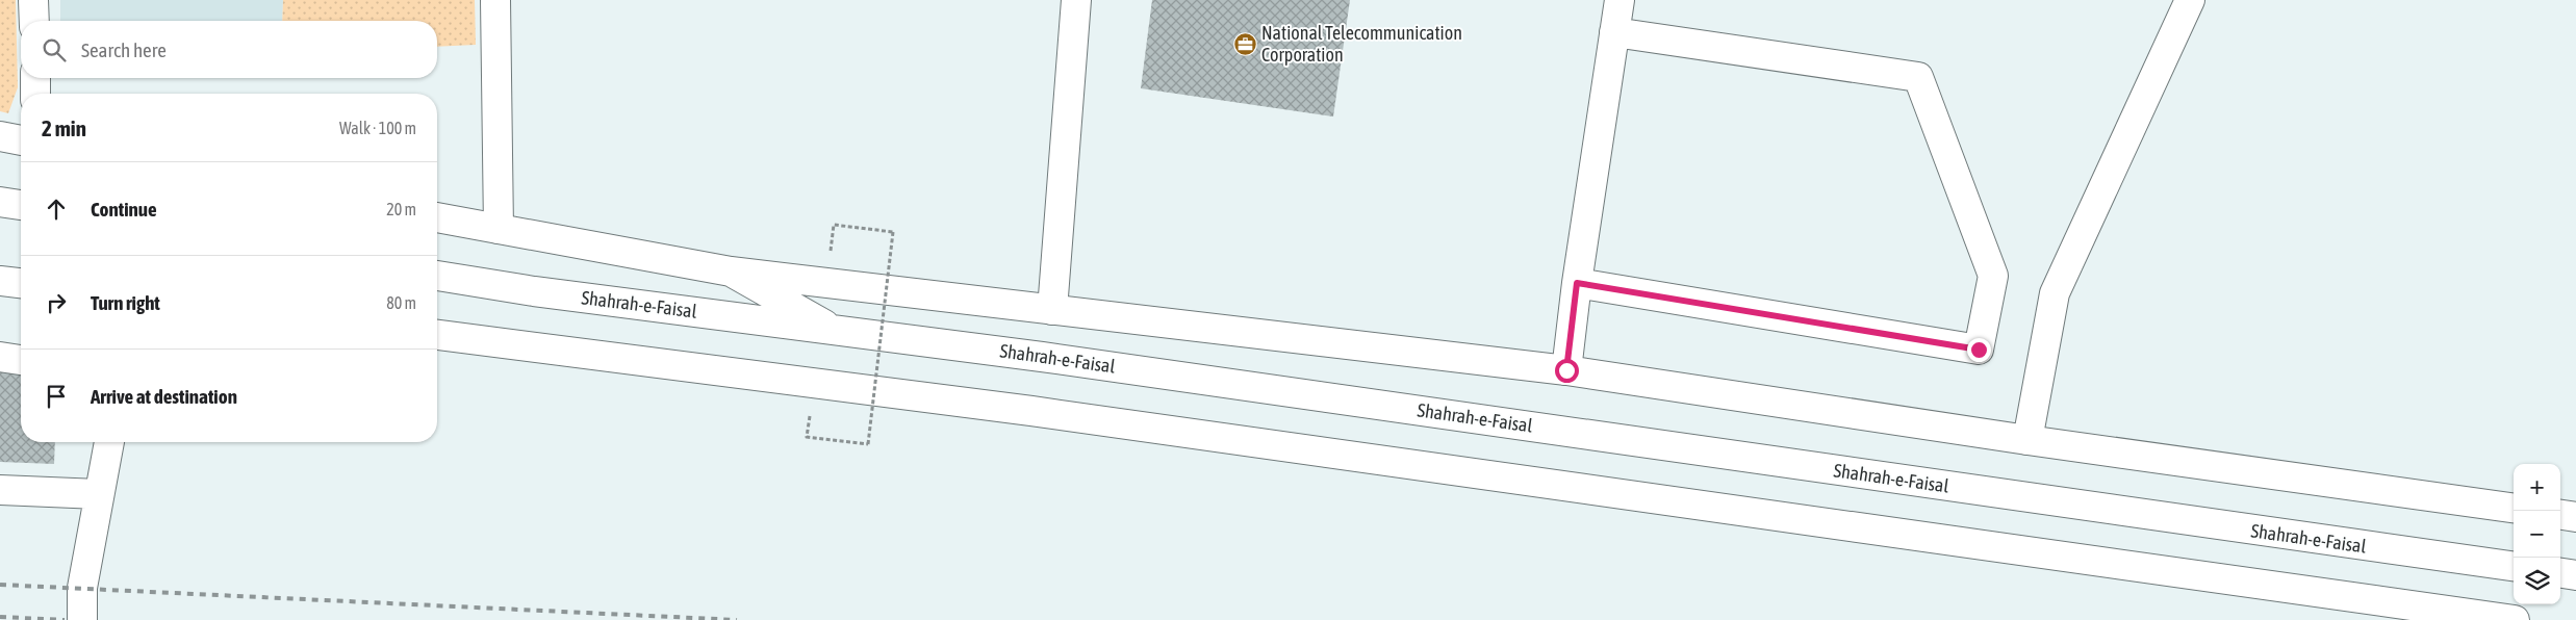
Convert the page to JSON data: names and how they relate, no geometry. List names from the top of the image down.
{
  "streets": {
    "main road": ["Shahrah-e-Faisal"]
  },
  "places": {
    "office": ["National Telecommunication Corporation"]
  },
  "page": {
    "search": "Search here",
    "heading": ["2 min", "Walk · 100 m"],
    "list": [
      ["Continue", "20 m"],
      ["Turn right", "80 m"],
      "Arrive at destination"
    ],
    "map_buttons": ["+", "−"]
  }
}
